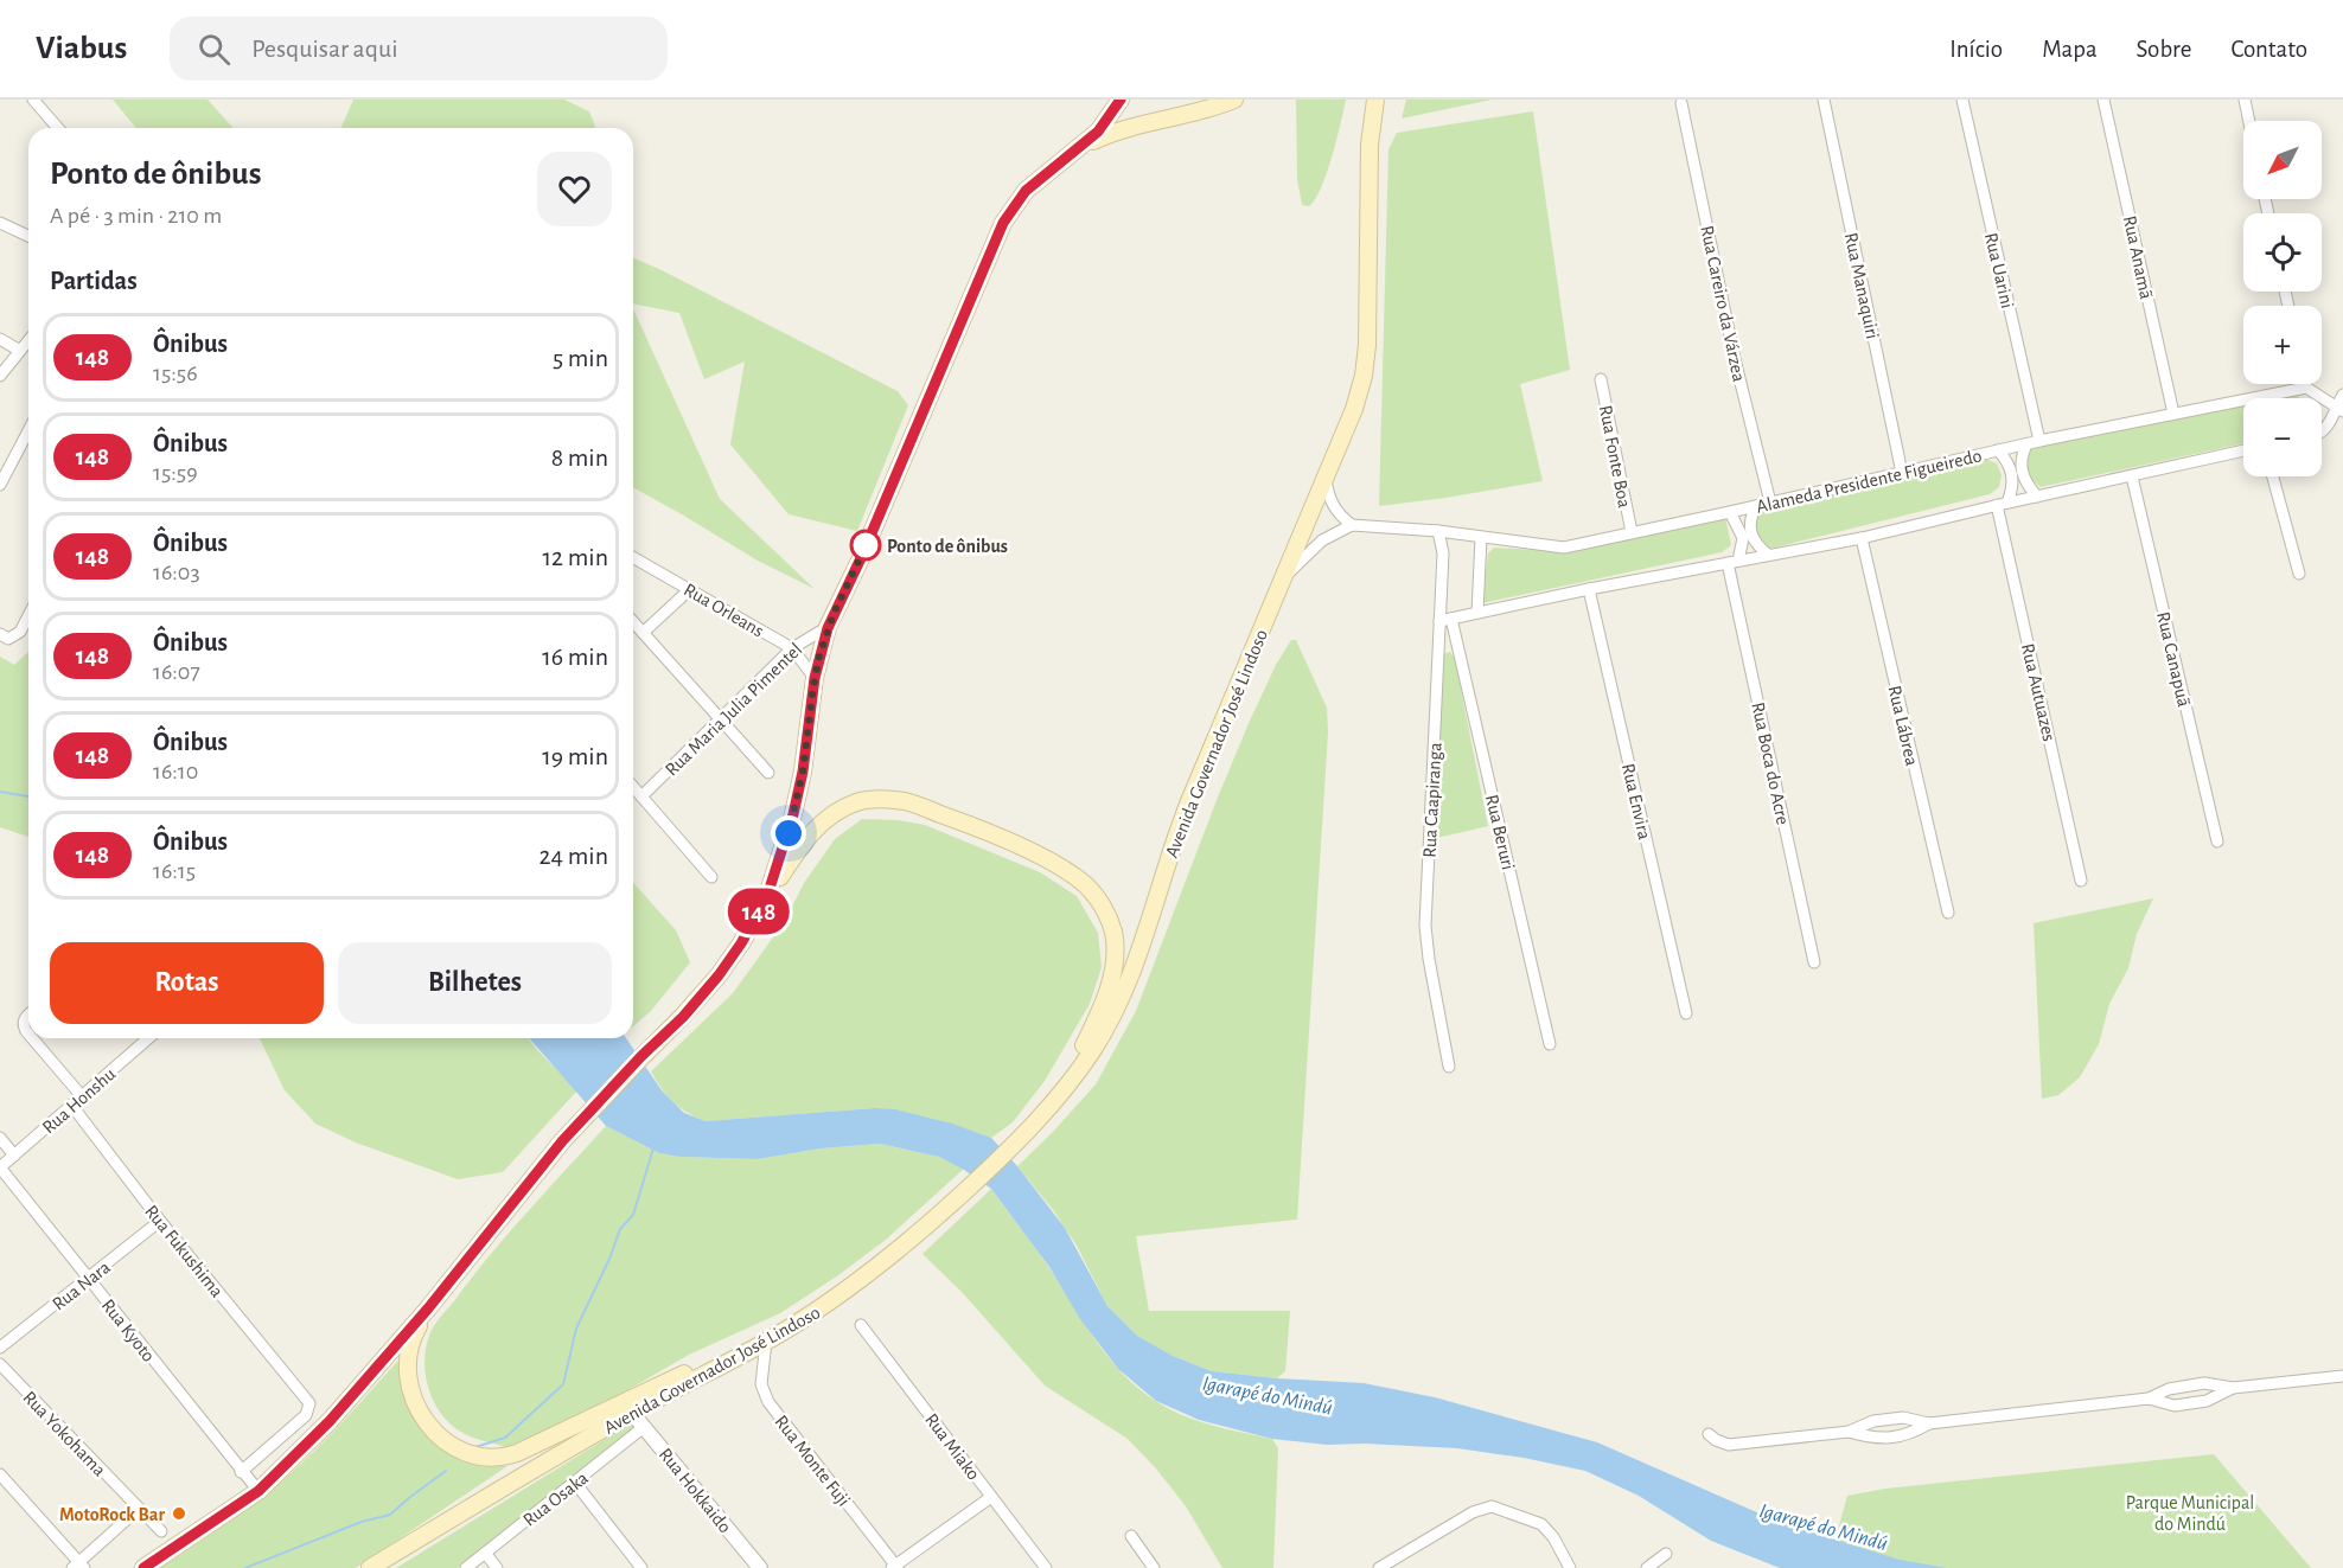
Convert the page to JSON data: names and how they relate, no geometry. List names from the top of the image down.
{
  "streets": {
    "main road": ["Avenida Governador José Lindoso"],
    "street": [
      "Rua Anamã",
      "Rua Uarini",
      "Rua Manaquiri",
      "Rua Careiro da Várzea",
      "Rua Fonte Boa",
      "Alameda Presidente Figueiredo",
      "Rua Orleans",
      "Rua Canapuã",
      "Rua Autuazes",
      "Rua Maria Julia Pimentel",
      "Rua Lábrea",
      "Rua Boca do Acre",
      "Rua Caapiranga",
      "Rua Envira",
      "Rua Beruri",
      "Rua Honshu",
      "Rua Fukushima",
      "Rua Nara",
      "Rua Kyoto",
      "Rua Yokohama",
      "Rua Miako",
      "Rua Monte Fuji",
      "Rua Hokkaido",
      "Rua Osaka"
    ]
  },
  "crossings": [
    ["Rua Anamã", "Alameda Presidente Figueiredo"],
    ["Rua Uarini", "Alameda Presidente Figueiredo"],
    ["Rua Manaquiri", "Alameda Presidente Figueiredo"],
    ["Rua Careiro da Várzea", "Alameda Presidente Figueiredo"],
    ["Rua Fonte Boa", "Alameda Presidente Figueiredo"],
    ["Alameda Presidente Figueiredo", "Rua Autuazes"],
    ["Alameda Presidente Figueiredo", "Rua Boca do Acre"],
    ["Alameda Presidente Figueiredo", "Rua Caapiranga"],
    ["Rua Orleans", "Rua Maria Julia Pimentel"],
    ["Avenida Governador José Lindoso", "Rua Monte Fuji"],
    ["Avenida Governador José Lindoso", "Rua Hokkaido"],
    ["Rua Caapiranga", "Rua Beruri"],
    ["Rua Honshu", "Rua Fukushima"],
    ["Rua Honshu", "Rua Kyoto"],
    ["Rua Fukushima", "Rua Nara"],
    ["Rua Fukushima", "Rua Kyoto"],
    ["Rua Nara", "Rua Kyoto"],
    ["Rua Hokkaido", "Rua Osaka"]
  ],
  "water": ["Igarapé do Mindú"],
  "parks": ["Parque Municipal do Mindú"],
  "places": ["Ponto de ônibus", "MotoRock Bar"],
  "lines": ["bus line 148"],
  "north": "bottom left",
  "page": {
    "header": "Viabus",
    "search": "Pesquisar aqui",
    "nav": [
      "Início",
      "Mapa",
      "Sobre",
      "Contato"
    ],
    "on_map": "148",
    "map_buttons": ["+", "−"],
    "heading": [
      ["Ponto de ônibus", "A pé · 3 min · 210 m"],
      "Partidas"
    ],
    "list": [
      {
        "mark": "148",
        "name": "Ônibus",
        "note": "15:56",
        "value": "5 min"
      },
      {
        "mark": "148",
        "name": "Ônibus",
        "note": "15:59",
        "value": "8 min"
      },
      {
        "mark": "148",
        "name": "Ônibus",
        "note": "16:03",
        "value": "12 min"
      },
      {
        "mark": "148",
        "name": "Ônibus",
        "note": "16:07",
        "value": "16 min"
      },
      {
        "mark": "148",
        "name": "Ônibus",
        "note": "16:10",
        "value": "19 min"
      },
      {
        "mark": "148",
        "name": "Ônibus",
        "note": "16:15",
        "value": "24 min"
      }
    ],
    "buttons": ["Rotas", "Bilhetes"]
  }
}
